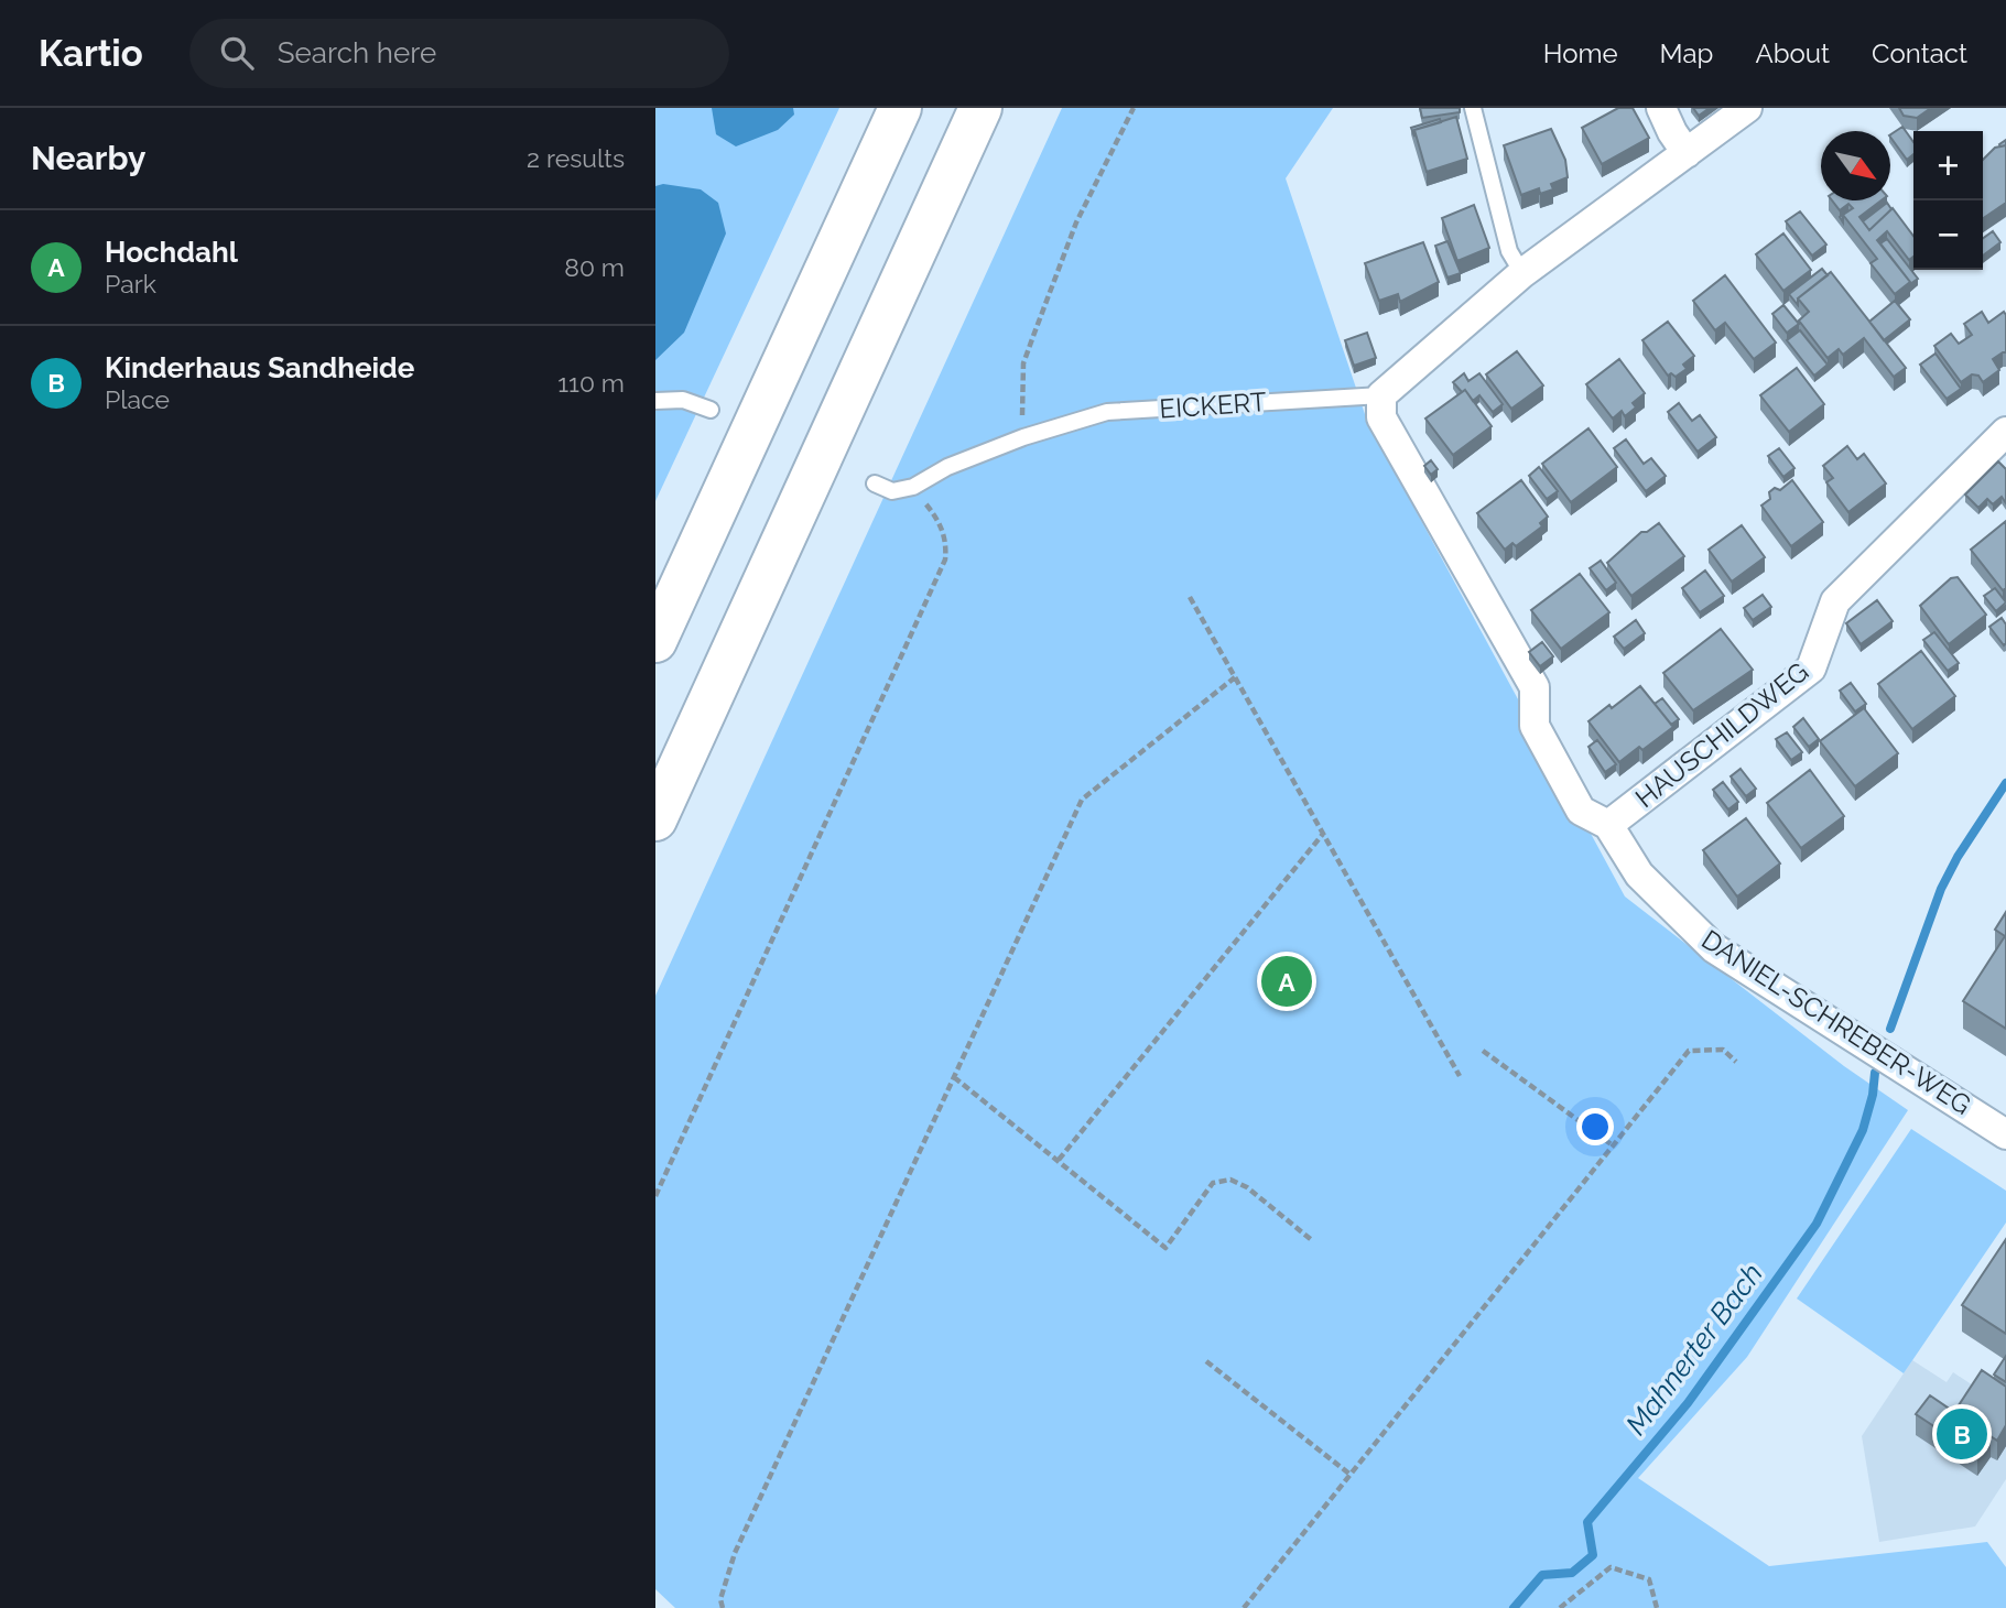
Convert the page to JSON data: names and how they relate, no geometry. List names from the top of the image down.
{
  "streets": {
    "street": ["HAUSCHILDWEG", "DANIEL-SCHREBER-WEG"],
    "lane": ["EICKERT"]
  },
  "crossings": [
    ["EICKERT", "DANIEL-SCHREBER-WEG"],
    ["HAUSCHILDWEG", "DANIEL-SCHREBER-WEG"]
  ],
  "water": ["Mahnerter Bach"],
  "north": "bottom right",
  "page": {
    "header": "Kartio",
    "search": "Search here",
    "nav": [
      "Home",
      "Map",
      "About",
      "Contact"
    ],
    "heading": ["Nearby", "2 results"],
    "map_buttons": ["+", "−"],
    "list": [
      {
        "mark": "A",
        "name": "Hochdahl",
        "note": "Park",
        "value": "80 m"
      },
      {
        "mark": "B",
        "name": "Kinderhaus Sandheide",
        "note": "Place",
        "value": "110 m"
      }
    ],
    "pins": ["A", "B"]
  }
}
